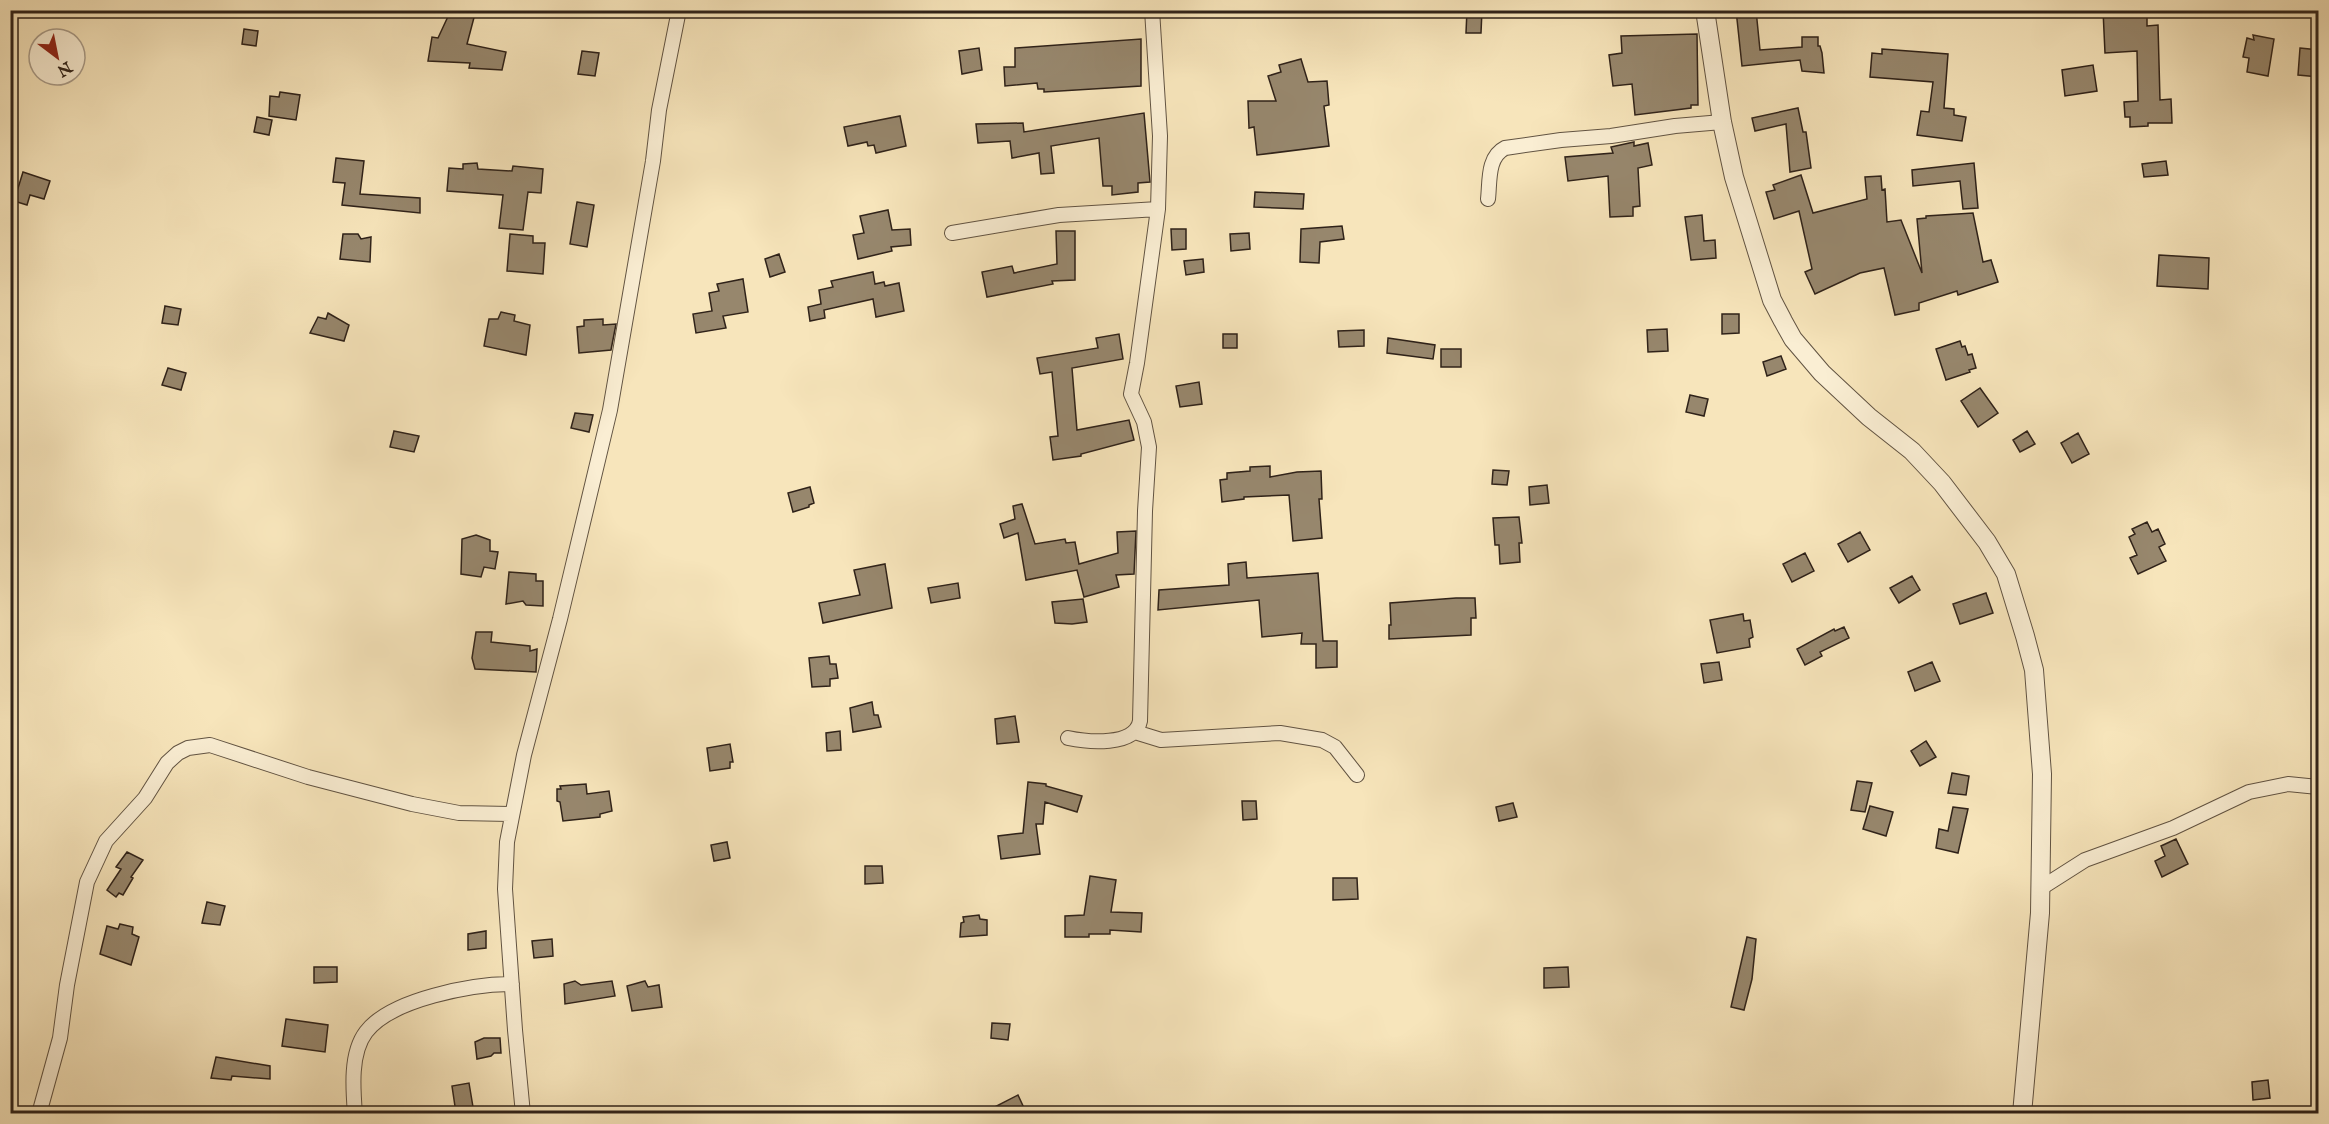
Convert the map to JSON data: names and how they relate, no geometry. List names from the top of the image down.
{
  "north": "bottom right"
}
